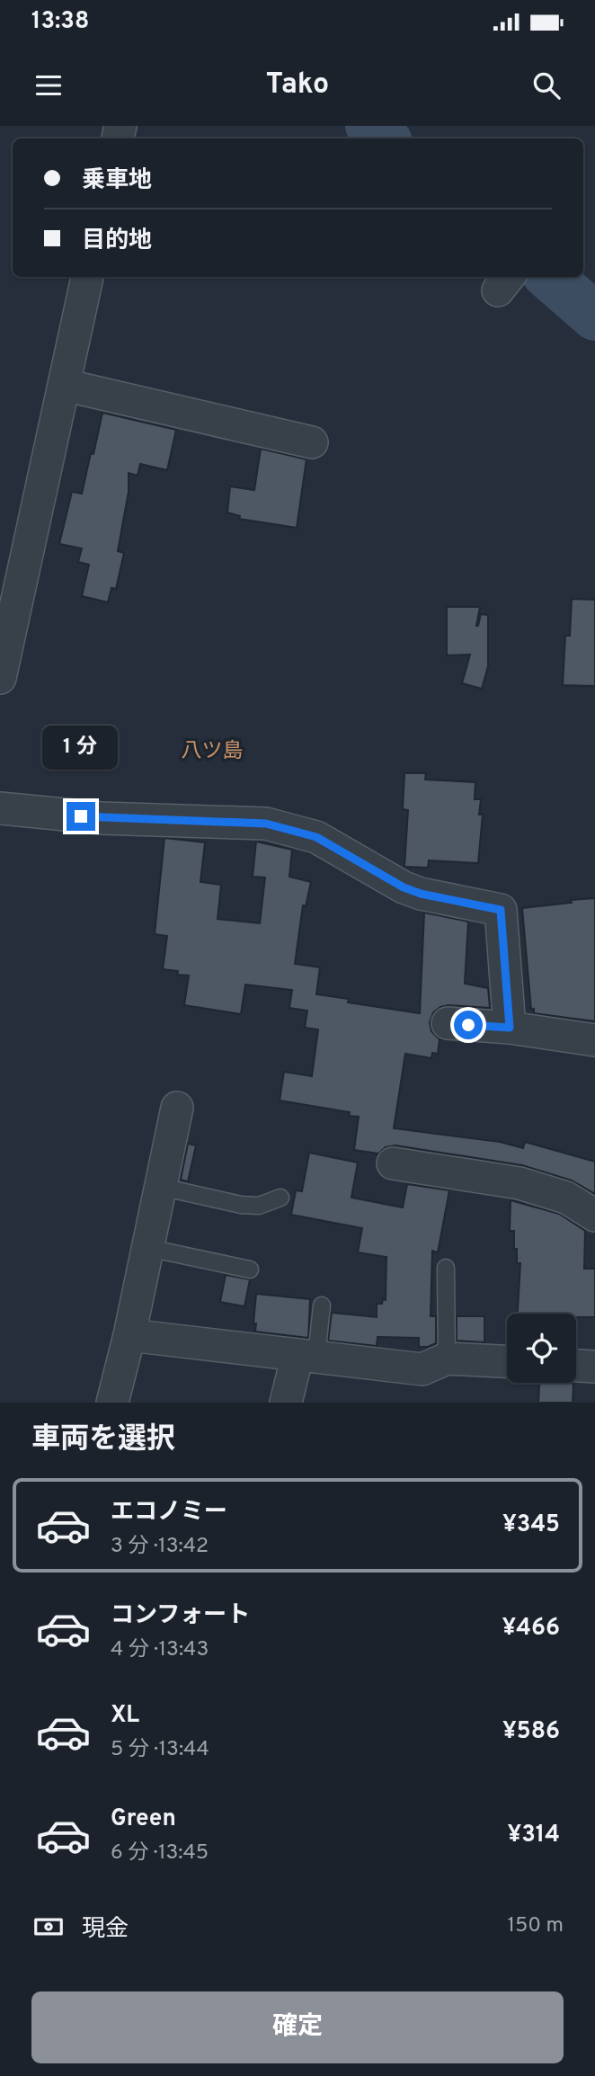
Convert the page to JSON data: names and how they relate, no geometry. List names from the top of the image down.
{
  "districts": ["八ツ島"],
  "page": {
    "status": "13:38",
    "header": "Tako",
    "banner": ["乗車地", "目的地"],
    "bubble": "1 分",
    "heading": "車両を選択",
    "list": [
      {
        "name": "エコノミー",
        "note": "3 分 · 13:42",
        "value": "¥345"
      },
      {
        "name": "コンフォート",
        "note": "4 分 · 13:43",
        "value": "¥466"
      },
      {
        "name": "XL",
        "note": "5 分 · 13:44",
        "value": "¥586"
      },
      {
        "name": "Green",
        "note": "6 分 · 13:45",
        "value": "¥314"
      }
    ],
    "pay": ["現金", "150 m"],
    "buttons": "確定"
  }
}
